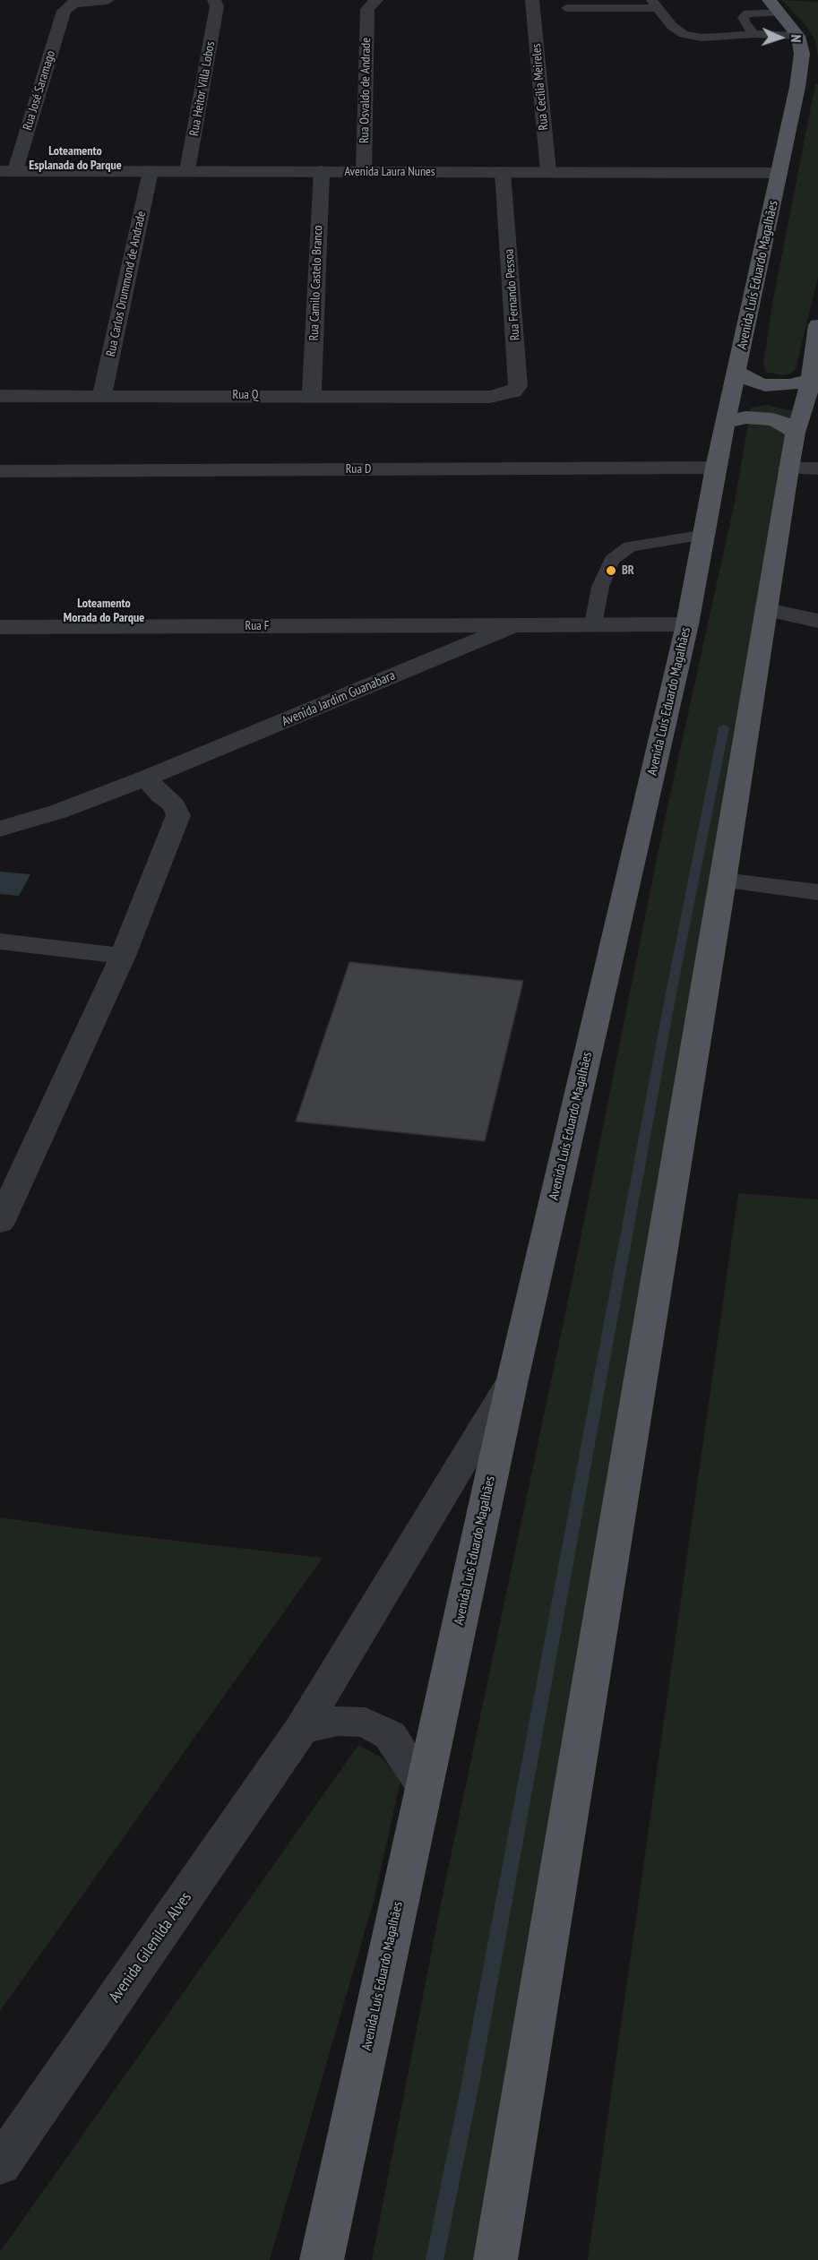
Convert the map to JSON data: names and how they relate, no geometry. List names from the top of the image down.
{
  "streets": {
    "main road": ["Avenida Luís Eduardo Magalhães"],
    "street": [
      "Rua Cecília Meireles",
      "Rua Heitor Villa Lobos",
      "Rua José Saramago",
      "Rua Osvaldo de Andrade",
      "Avenida Laura Nunes",
      "Rua Camilo Castelo Branco",
      "Rua Carlos Drummond de Andrade",
      "Rua Fernando Pessoa",
      "Rua Q",
      "Rua D",
      "Rua F",
      "Avenida Jardim Guanabara",
      "Avenida Gilenilda Alves"
    ]
  },
  "crossings": [
    ["Rua Cecília Meireles", "Avenida Laura Nunes"],
    ["Rua Heitor Villa Lobos", "Avenida Laura Nunes"],
    ["Rua José Saramago", "Avenida Laura Nunes"],
    ["Rua Osvaldo de Andrade", "Avenida Laura Nunes"],
    ["Avenida Laura Nunes", "Avenida Luís Eduardo Magalhães"],
    ["Avenida Laura Nunes", "Rua Camilo Castelo Branco"],
    ["Avenida Laura Nunes", "Rua Carlos Drummond de Andrade"],
    ["Avenida Laura Nunes", "Rua Fernando Pessoa"],
    ["Avenida Luís Eduardo Magalhães", "Rua D"],
    ["Avenida Luís Eduardo Magalhães", "Avenida Jardim Guanabara"],
    ["Avenida Luís Eduardo Magalhães", "Avenida Gilenilda Alves"],
    ["Rua Camilo Castelo Branco", "Rua Q"],
    ["Rua Carlos Drummond de Andrade", "Rua Q"],
    ["Rua Fernando Pessoa", "Rua Q"],
    ["Rua F", "Avenida Jardim Guanabara"]
  ],
  "districts": ["Loteamento Esplanada do Parque", "Loteamento Morada do Parque"],
  "places": ["BR"],
  "north": "right"
}
